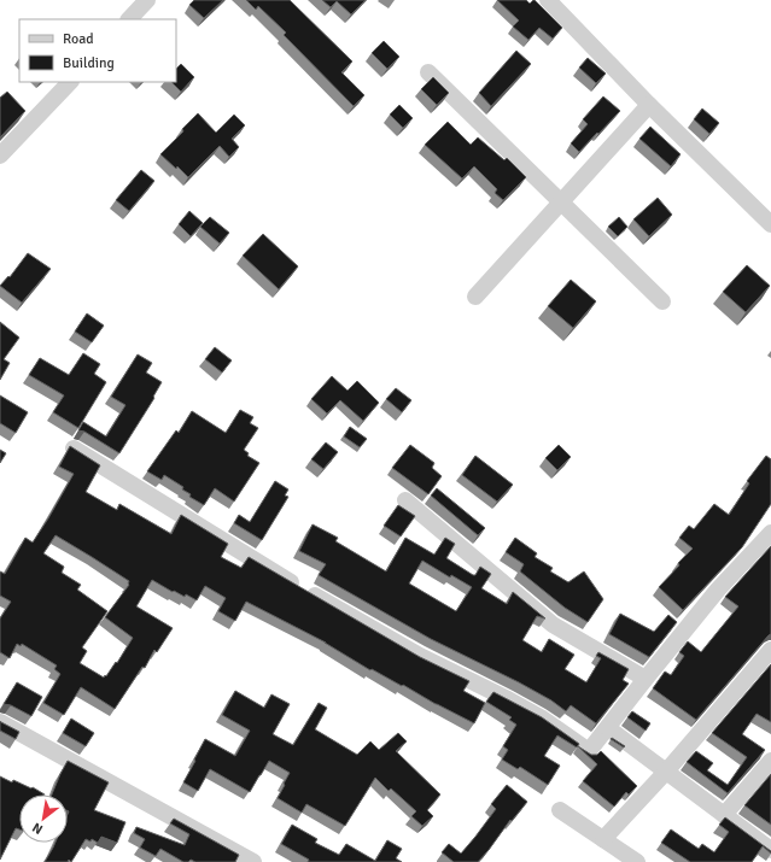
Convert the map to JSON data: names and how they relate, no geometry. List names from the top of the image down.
{
  "legend": ["Road", "Building"],
  "north": "bottom left"
}
